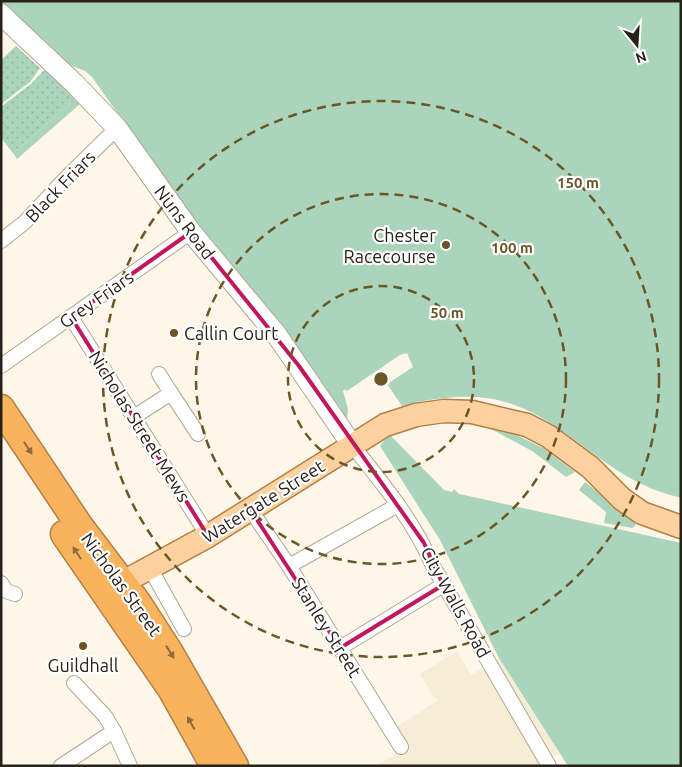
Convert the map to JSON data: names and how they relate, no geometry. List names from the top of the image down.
{
  "streets": {
    "highway": ["Nicholas Street"],
    "main road": ["Watergate Street"],
    "street": [
      "Black Friars",
      "Nuns Road",
      "Grey Friars",
      "Nicholas Street Mews",
      "City Walls Road",
      "Stanley Street"
    ]
  },
  "crossings": [
    ["Black Friars", "Nuns Road"],
    ["Nuns Road", "Grey Friars"],
    ["Nuns Road", "Watergate Street"],
    ["Nuns Road", "City Walls Road"],
    ["Grey Friars", "Nicholas Street Mews"],
    ["Nicholas Street Mews", "Watergate Street"],
    ["Watergate Street", "Nicholas Street"],
    ["Watergate Street", "City Walls Road"],
    ["Watergate Street", "Stanley Street"]
  ],
  "places": ["Chester Racecourse", "Callin Court", "Guildhall"],
  "north": "bottom",
  "rings": ["150 m", "100 m", "50 m"]
}
